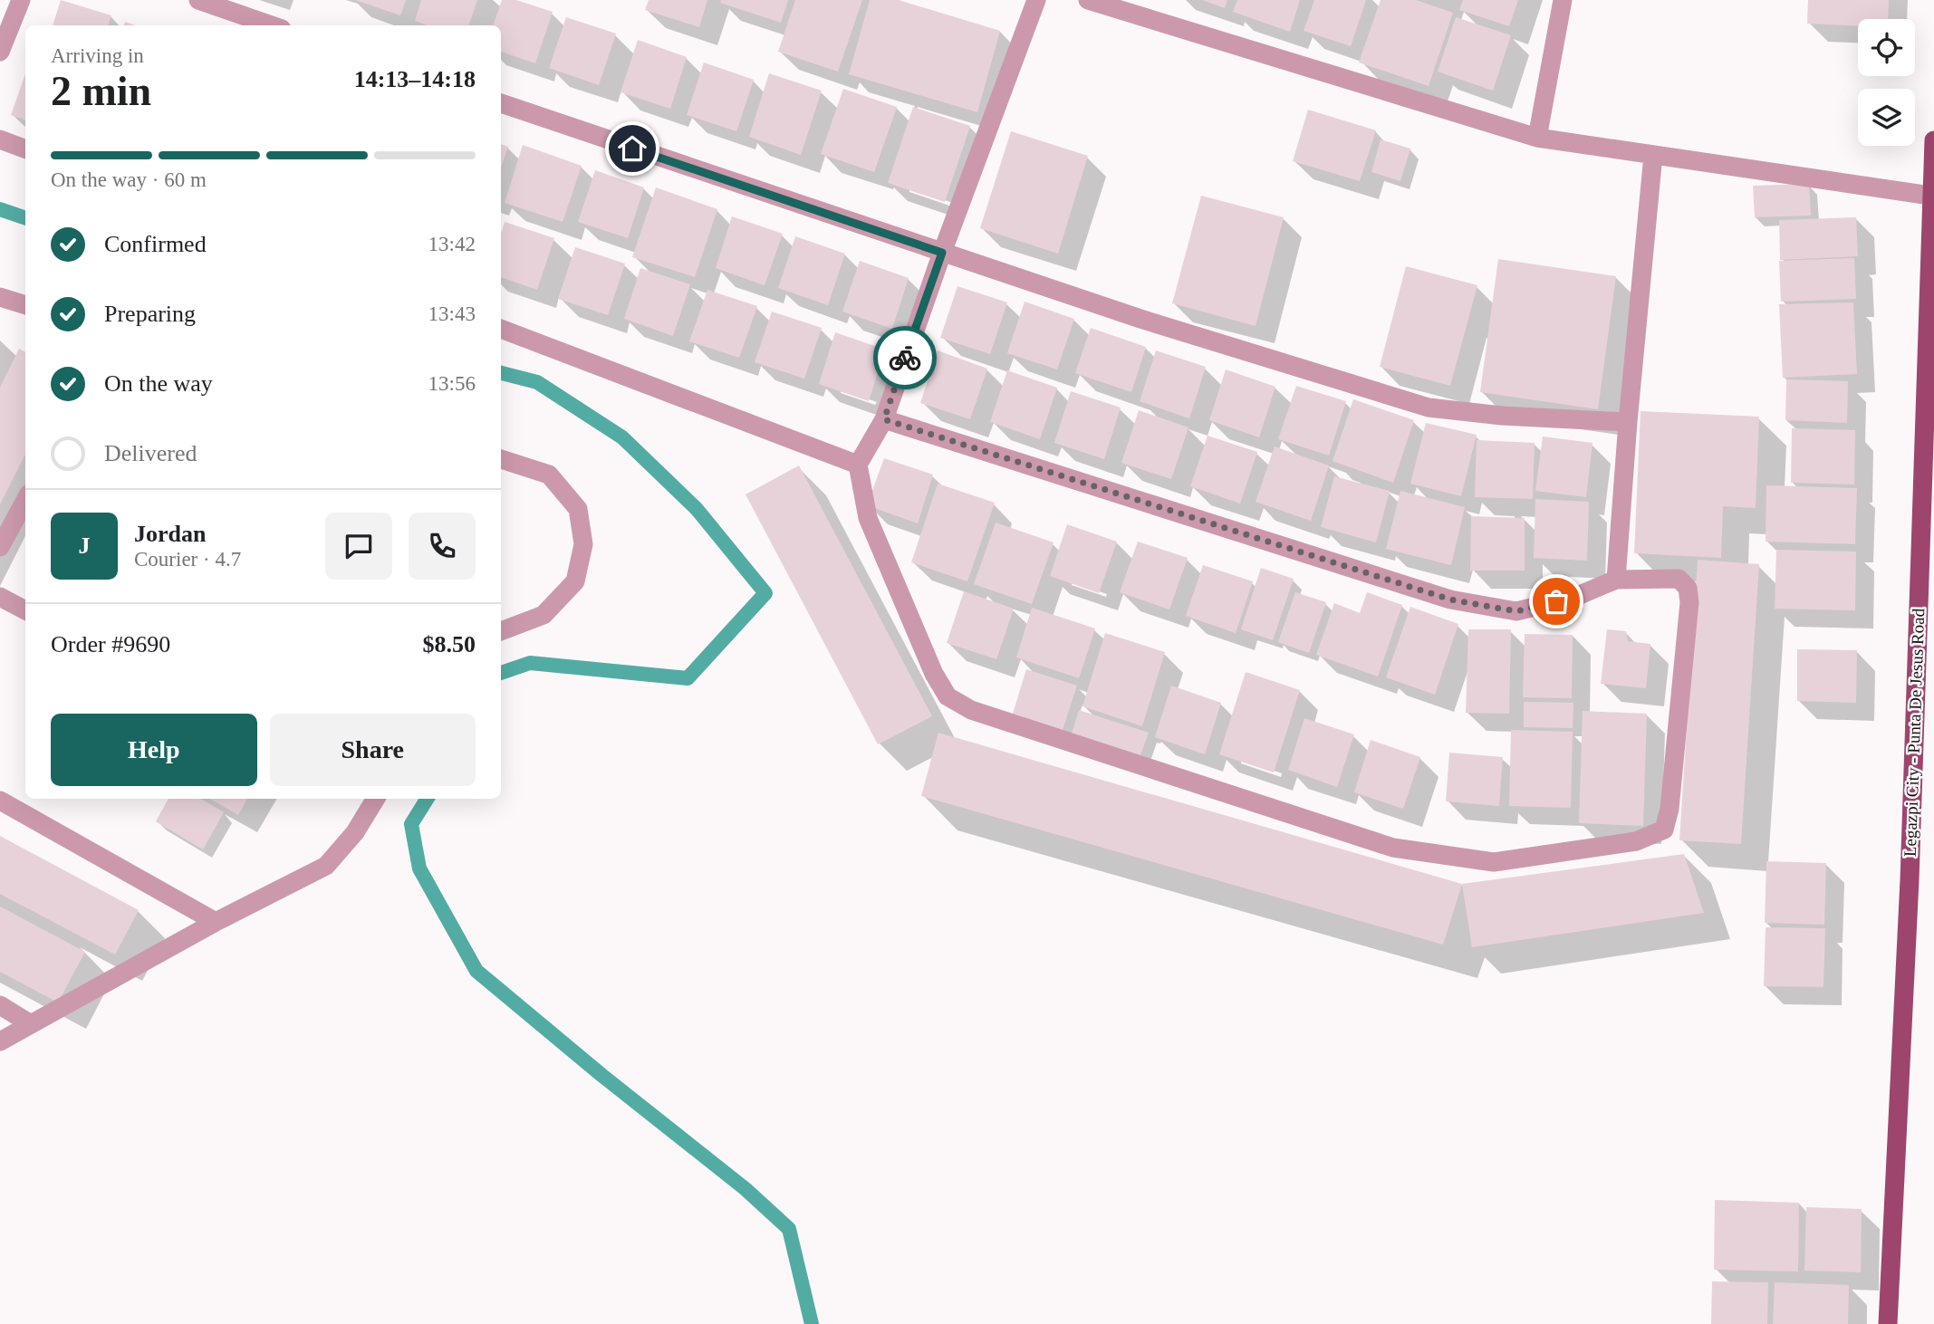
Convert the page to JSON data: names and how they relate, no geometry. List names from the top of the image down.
{
  "streets": {
    "main road": ["Legazpi City - Punta De Jesus Road"]
  },
  "page": {
    "heading": ["2 min", "Arriving in", "14:13–14:18"],
    "panel": [
      "Jordan",
      "Courier · 4.7",
      "Order #9690",
      "$8.50"
    ],
    "bar": "On the way · 60 m",
    "list": [
      ["Confirmed", "13:42"],
      ["Preparing", "13:43"],
      ["On the way", "13:56"],
      "Delivered"
    ],
    "round": "J",
    "buttons": ["Help", "Share"]
  }
}
